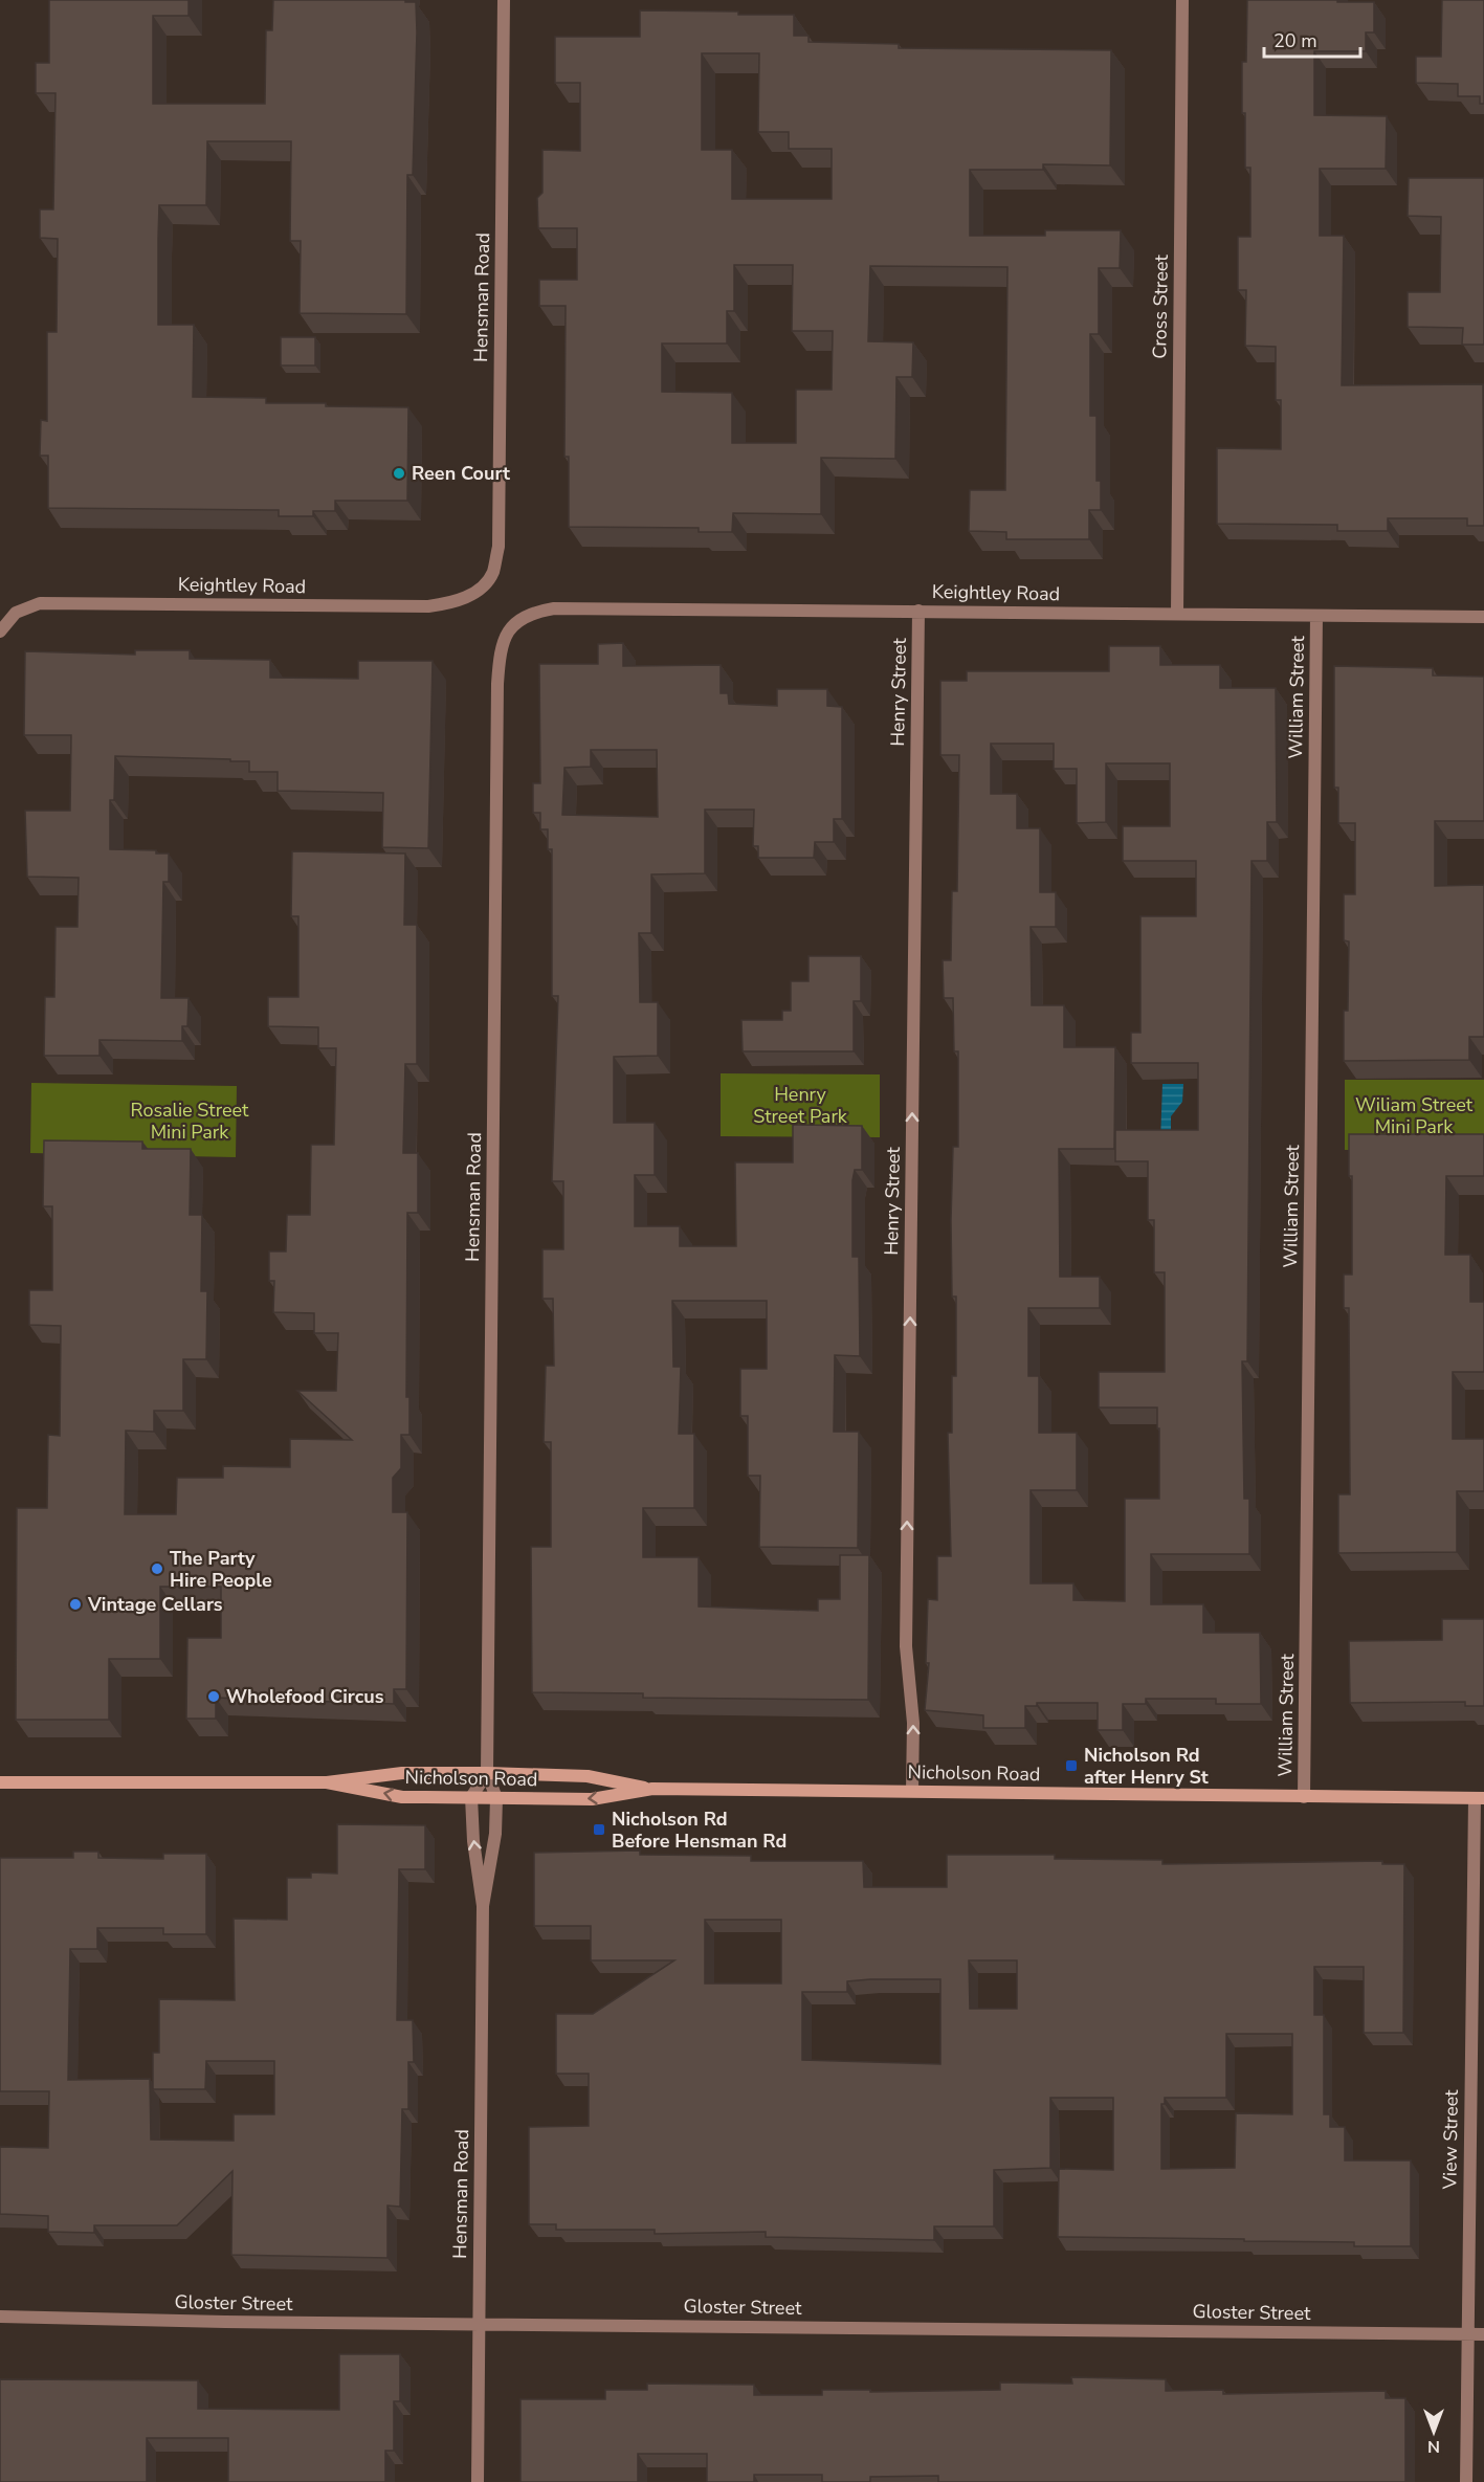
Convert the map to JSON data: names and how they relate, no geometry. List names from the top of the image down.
{
  "streets": {
    "main road": ["Nicholson Road"],
    "street": [
      "Hensman Road",
      "Cross Street",
      "Keightley Road",
      "Henry Street",
      "William Street",
      "View Street",
      "Gloster Street"
    ]
  },
  "crossings": [
    ["Hensman Road", "Keightley Road"],
    ["Hensman Road", "Nicholson Road"],
    ["Hensman Road", "Gloster Street"],
    ["Cross Street", "Keightley Road"],
    ["Keightley Road", "Henry Street"],
    ["Keightley Road", "William Street"],
    ["Henry Street", "Nicholson Road"],
    ["William Street", "Nicholson Road"],
    ["Nicholson Road", "View Street"],
    ["View Street", "Gloster Street"]
  ],
  "one_way": ["Henry Street"],
  "parks": ["Henry Street Park", "Wiliam Street Mini Park", "Rosalie Street Mini Park"],
  "places": {
    "other": [
      "Reen Court",
      "The Party Hire People",
      "Vintage Cellars",
      "Wholefood Circus"
    ],
    "transit": ["Nicholson Rd after Henry St", "Nicholson Rd Before Hensman Rd"]
  },
  "scale_bar": "20 m",
  "north": "bottom"
}
